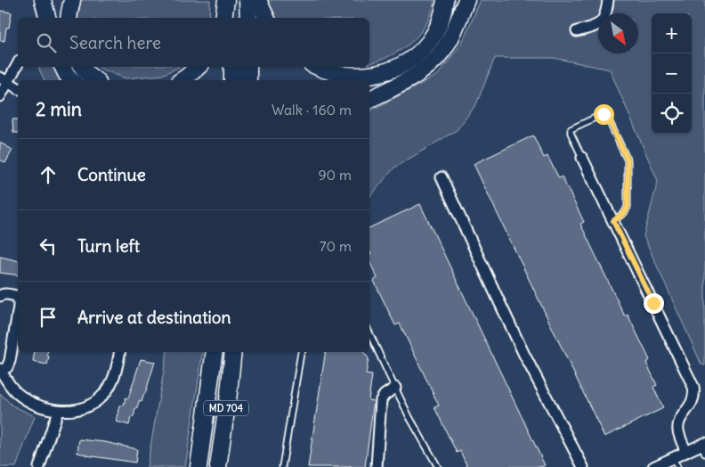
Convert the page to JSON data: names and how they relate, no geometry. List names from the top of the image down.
{
  "streets": {
    "main road": ["MD 704"]
  },
  "north": "bottom right",
  "page": {
    "map_buttons": ["+", "−"],
    "search": "Search here",
    "heading": ["2 min", "Walk · 160 m"],
    "list": [
      ["Continue", "90 m"],
      ["Turn left", "70 m"],
      "Arrive at destination"
    ]
  }
}
